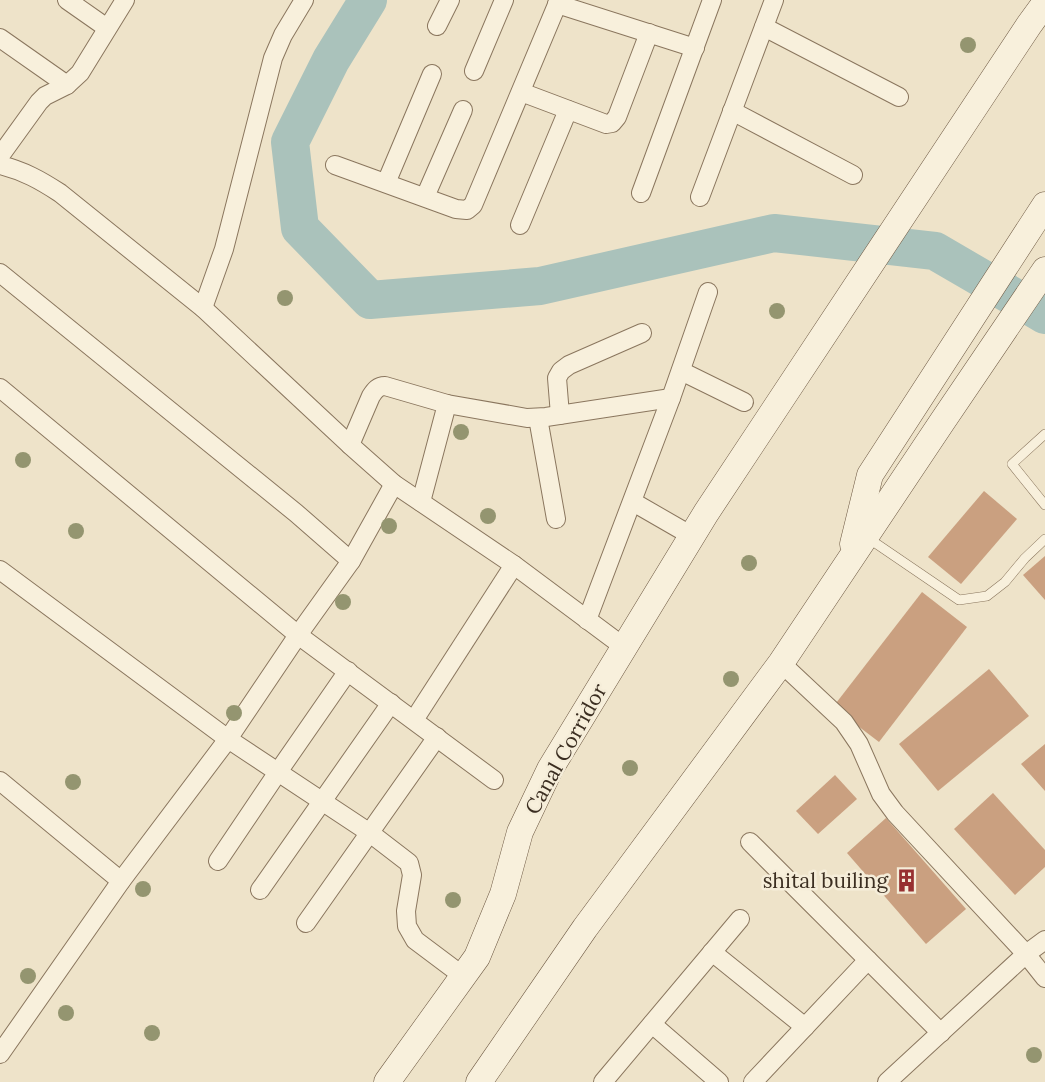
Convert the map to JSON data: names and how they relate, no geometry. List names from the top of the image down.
{
  "streets": {
    "main road": ["Canal Corridor"]
  },
  "places": {
    "building": ["shital builing"]
  }
}
